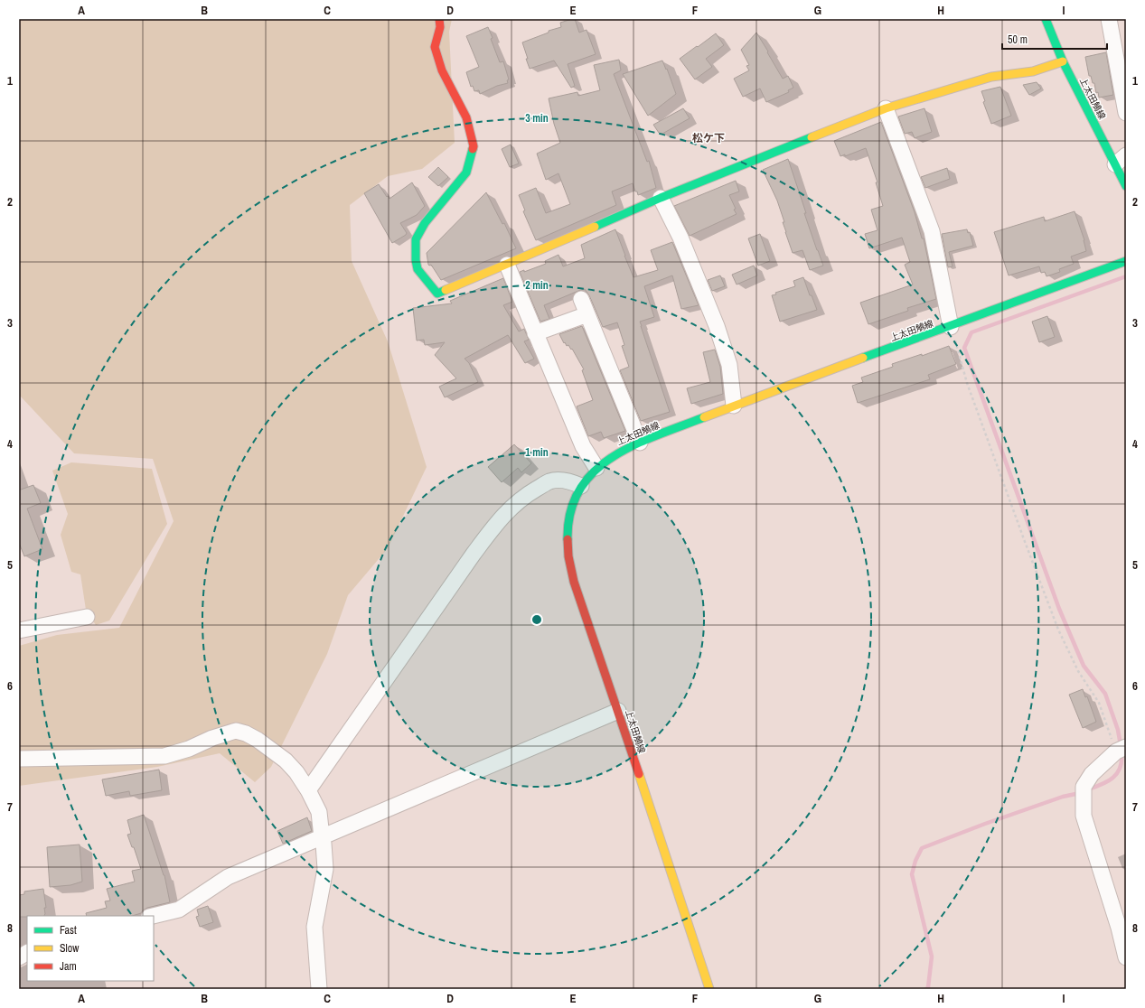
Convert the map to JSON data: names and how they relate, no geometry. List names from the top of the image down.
{
  "streets": {
    "main road": ["上太田鵤線"]
  },
  "districts": ["松ケ下"],
  "legend": ["Fast", "Slow", "Jam"],
  "scale_bar": "50 m",
  "grid": {
    "columns": [
      "A",
      "B",
      "C",
      "D",
      "E",
      "F",
      "G",
      "H",
      "I"
    ],
    "rows": [
      "1",
      "2",
      "3",
      "4",
      "5",
      "6",
      "7",
      "8"
    ]
  },
  "rings": ["3 min", "2 min", "1 min"]
}
